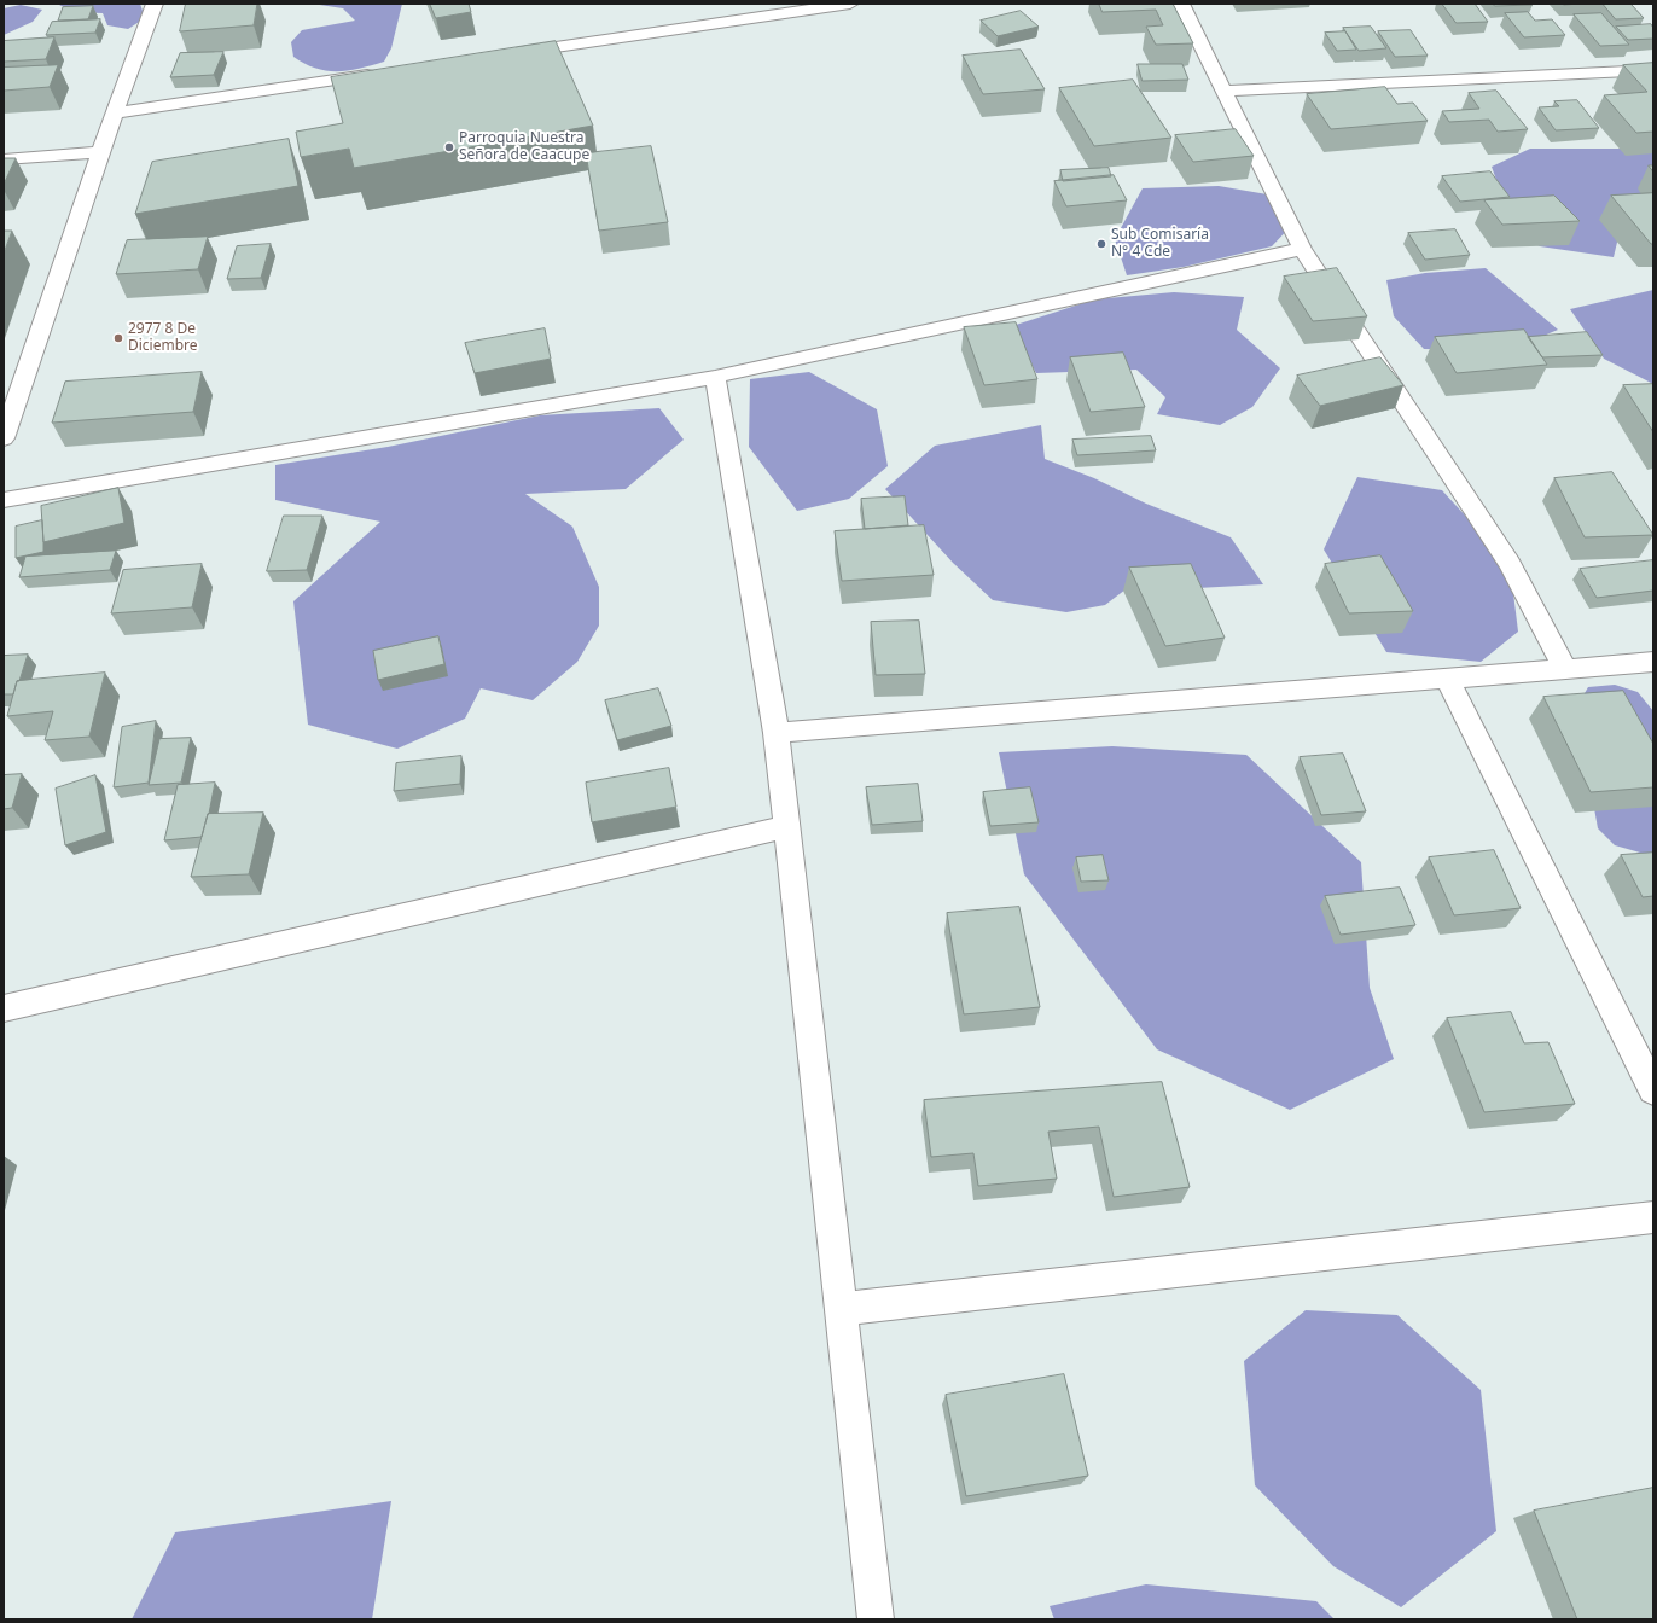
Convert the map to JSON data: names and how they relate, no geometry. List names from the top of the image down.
{
  "places": ["Parroquia Nuestra Señora de Caacupe", "Sub Comisaría N° 4 Cde", "2977 8 De Diciembre"]
}
